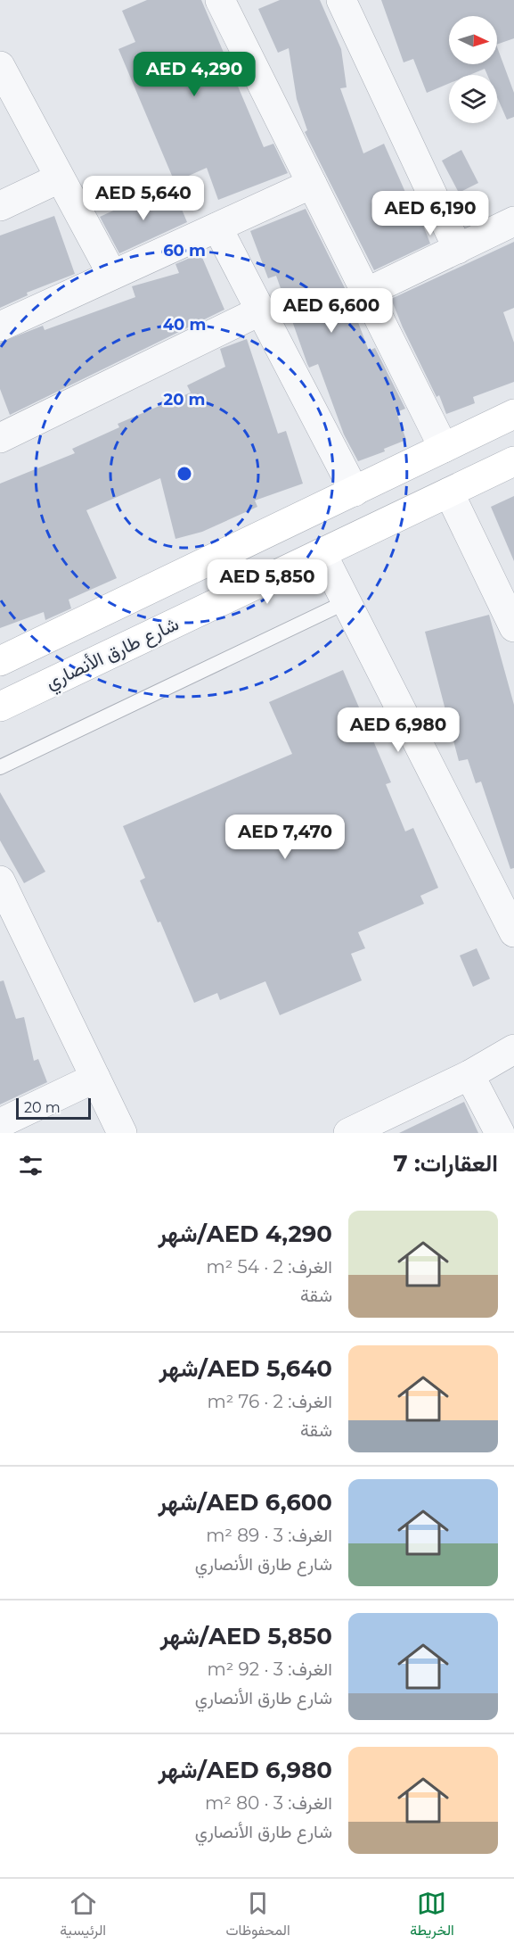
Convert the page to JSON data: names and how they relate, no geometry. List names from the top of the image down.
{
  "streets": {
    "street": ["شارع طارق الأنصاري"]
  },
  "scale_bar": "20 m",
  "north": "right",
  "page": {
    "price": [
      "AED 4,290",
      "AED 5,640",
      "AED 6,190",
      "AED 6,600",
      "AED 5,850",
      "AED 6,980",
      "AED 7,470"
    ],
    "scale": "20 m",
    "heading": "العقارات: 7",
    "list": [
      {
        "name": "AED 4,290/شهر",
        "note": "الغرف: 2 · 54 m² · شقة"
      },
      {
        "name": "AED 5,640/شهر",
        "note": "الغرف: 2 · 76 m² · شقة"
      },
      {
        "name": "AED 6,600/شهر",
        "note": "الغرف: 3 · 89 m² · شارع طارق الأنصاري"
      },
      {
        "name": "AED 5,850/شهر",
        "note": "الغرف: 3 · 92 m² · شارع طارق الأنصاري"
      },
      {
        "name": "AED 6,980/شهر",
        "note": "الغرف: 3 · 80 m² · شارع طارق الأنصاري"
      }
    ],
    "tabs": ["الخريطة", "المحفوظات", "الرئيسية"]
  },
  "rings": ["60 m", "40 m", "20 m"]
}
